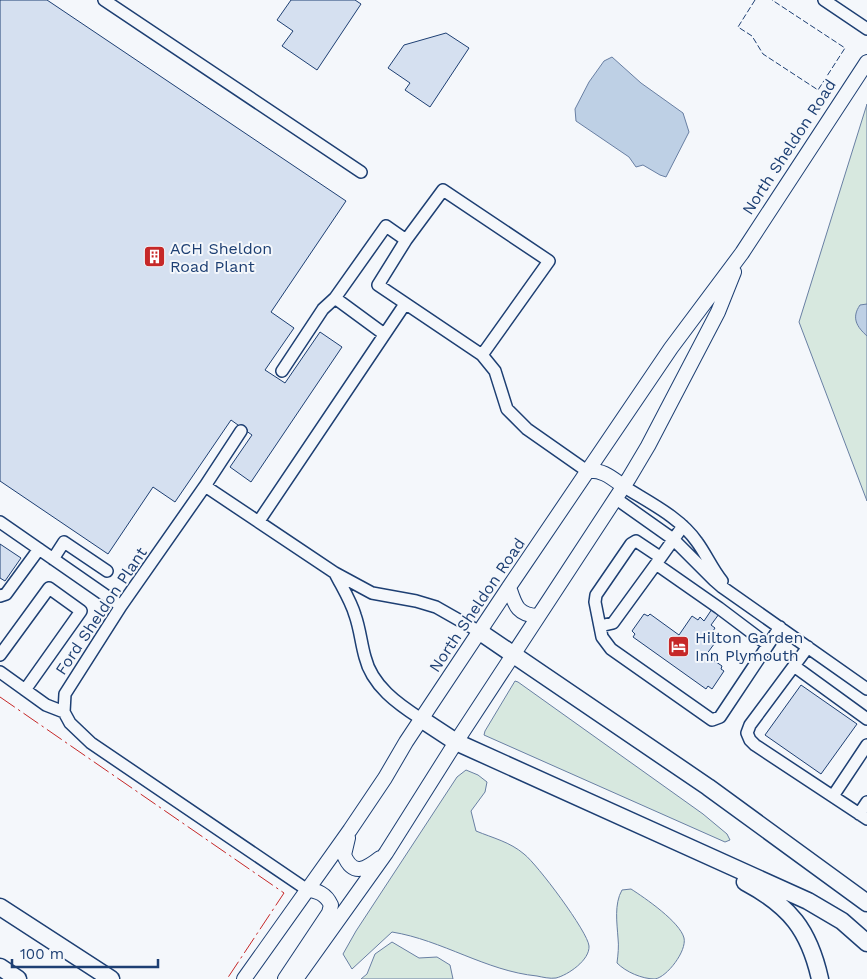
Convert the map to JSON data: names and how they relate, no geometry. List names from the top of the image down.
{
  "streets": {
    "main road": ["North Sheldon Road"],
    "street": ["Ford Sheldon Plant"]
  },
  "places": {
    "building": ["ACH Sheldon Road Plant"],
    "hotel": ["Hilton Garden Inn Plymouth"]
  },
  "scale_bar": "100 m"
}
